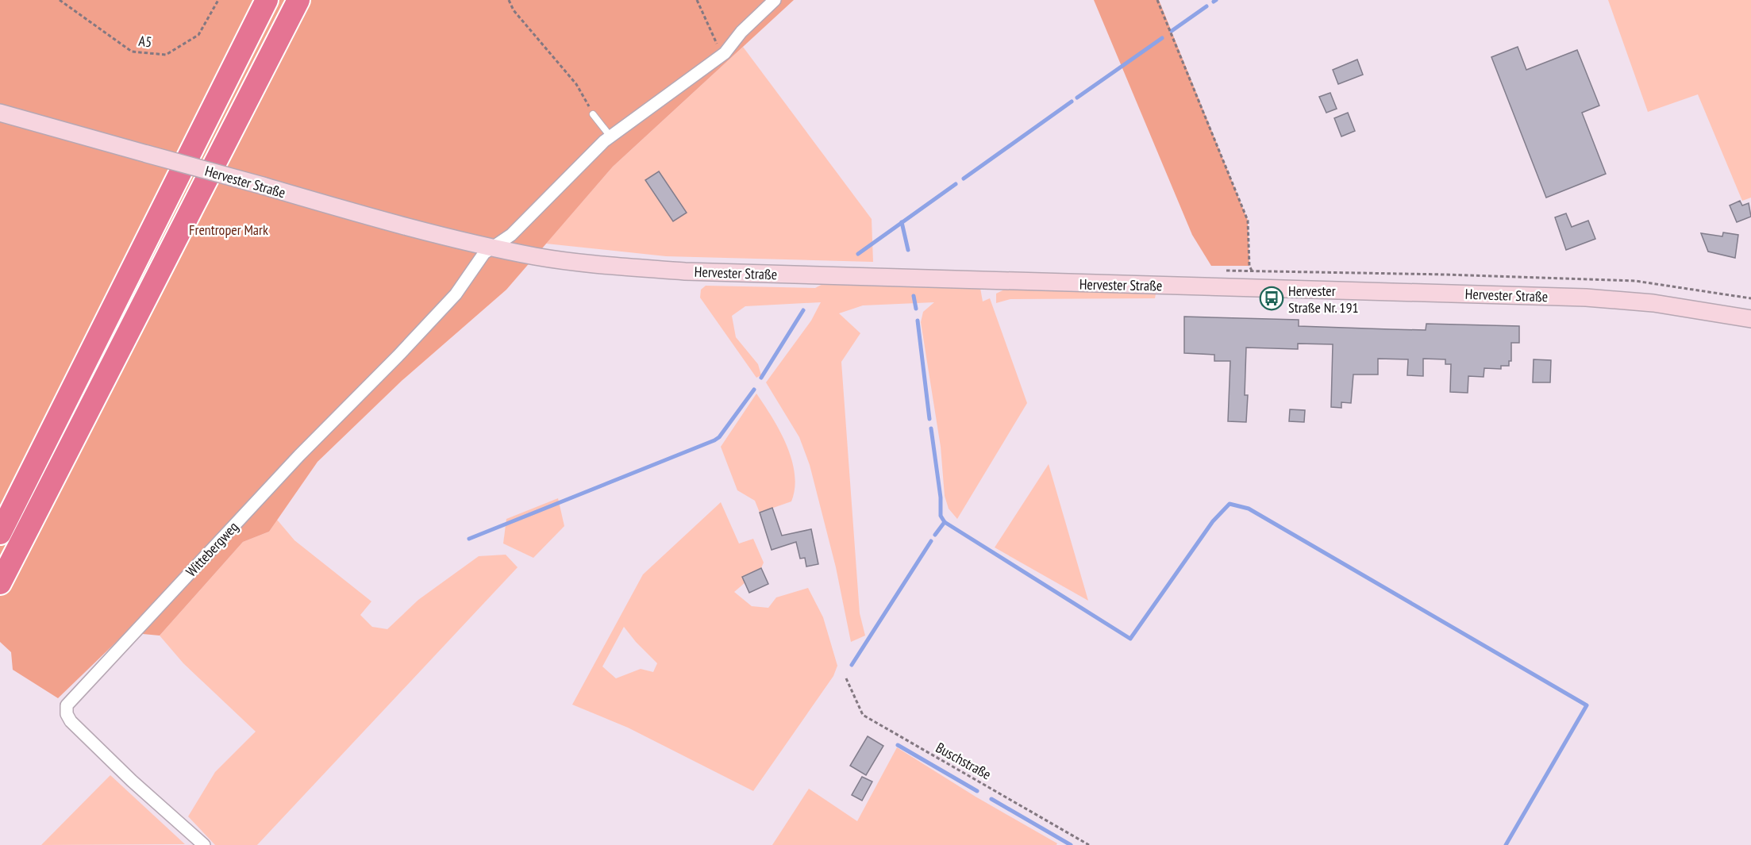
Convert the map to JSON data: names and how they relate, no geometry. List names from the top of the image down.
{
  "streets": {
    "main road": ["Hervester Straße"],
    "street": ["Wittebergweg"],
    "path": ["A5", "Buschstraße"]
  },
  "crossings": [
    ["Hervester Straße", "Wittebergweg"]
  ],
  "parks": ["Frentroper Mark"],
  "places": {
    "bus stop": ["Hervester Straße Nr. 191"]
  }
}
